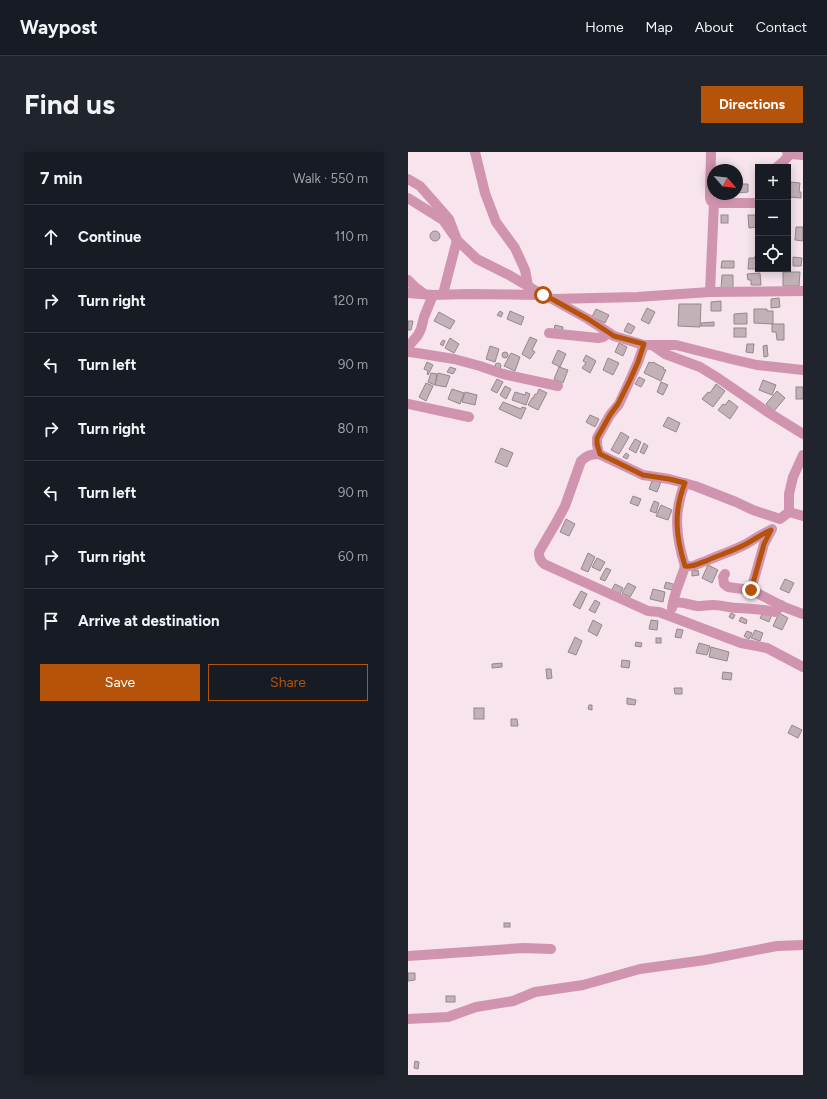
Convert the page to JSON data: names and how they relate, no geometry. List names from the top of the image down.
{
  "north": "bottom right",
  "page": {
    "header": "Waypost",
    "nav": [
      "Home",
      "Map",
      "About",
      "Contact"
    ],
    "buttons": [
      "Directions",
      ["Save", "Share"]
    ],
    "title": "Find us",
    "heading": ["7 min", "Walk · 550 m"],
    "map_buttons": ["+", "−"],
    "list": [
      ["Continue", "110 m"],
      ["Turn right", "120 m"],
      ["Turn left", "90 m"],
      ["Turn right", "80 m"],
      ["Turn left", "90 m"],
      ["Turn right", "60 m"],
      "Arrive at destination"
    ]
  }
}
